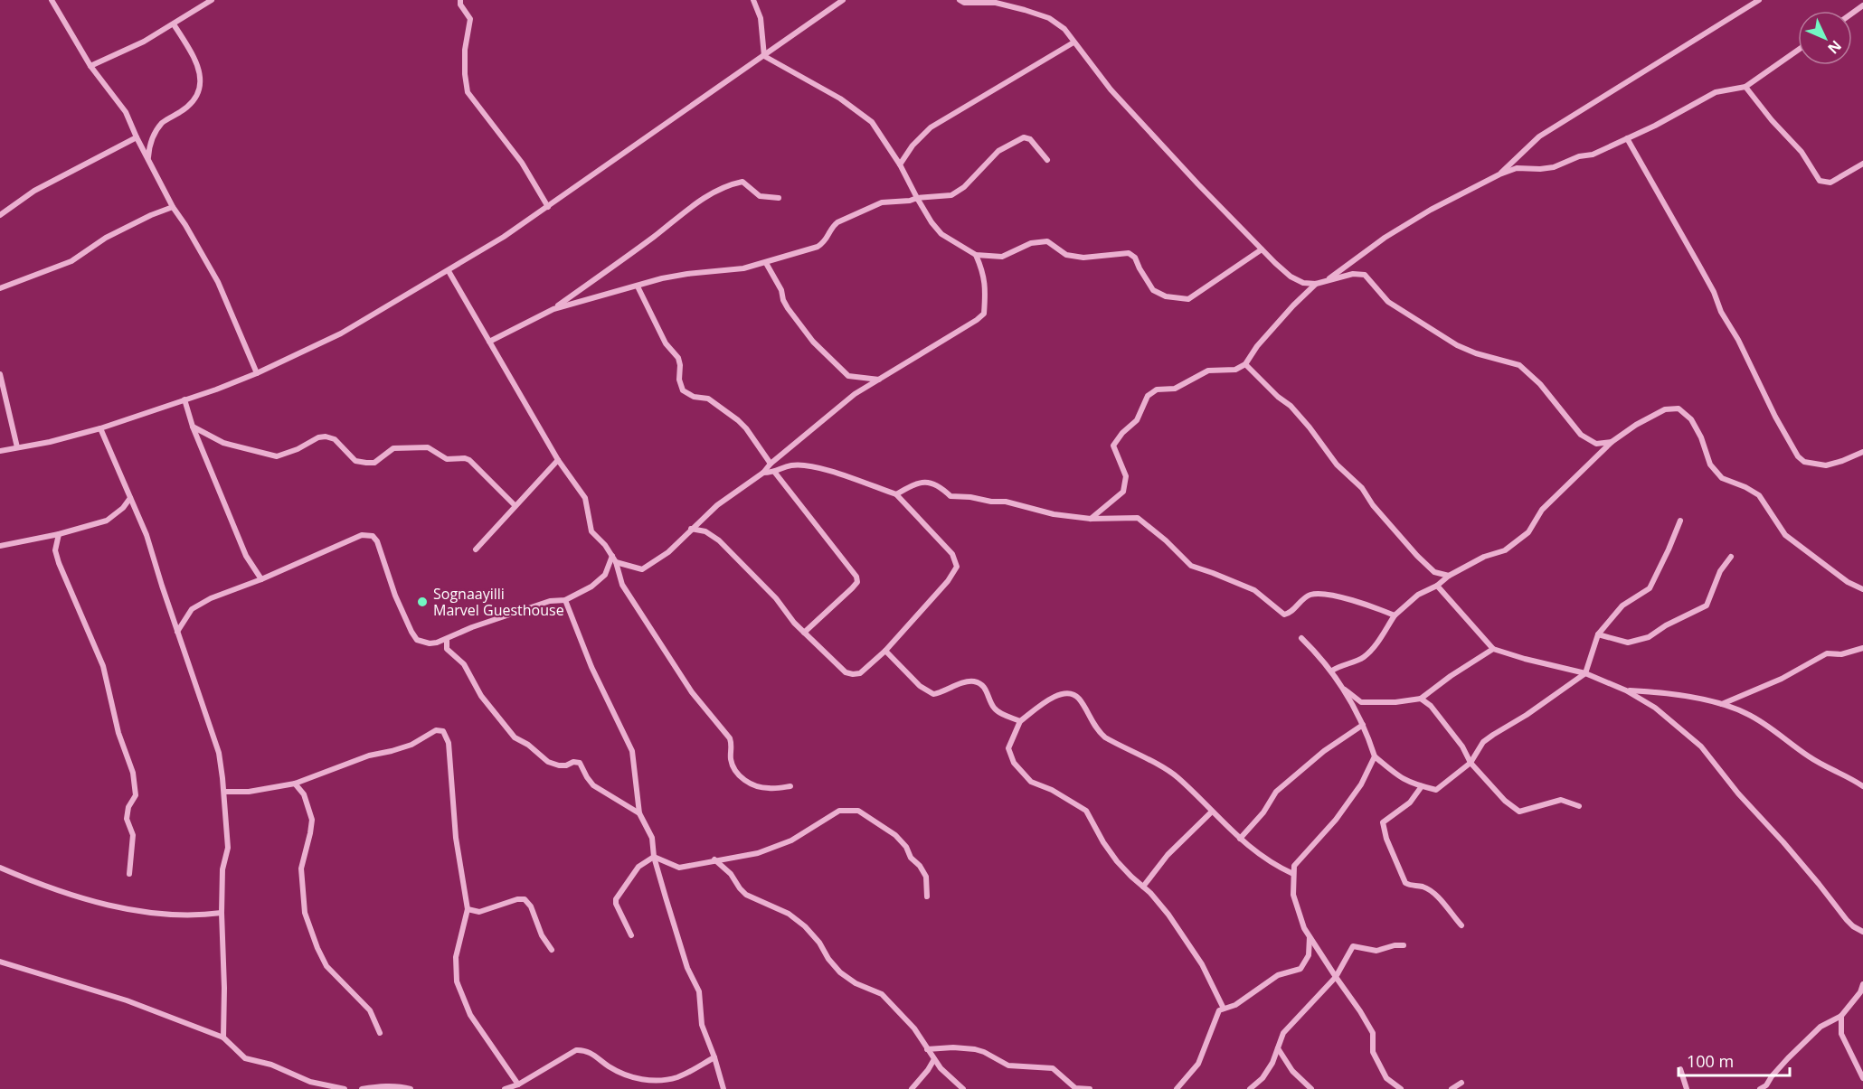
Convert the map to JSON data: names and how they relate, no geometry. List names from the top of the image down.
{
  "places": ["Sognaayilli Marvel Guesthouse"],
  "scale_bar": "100 m",
  "north": "bottom right"
}
